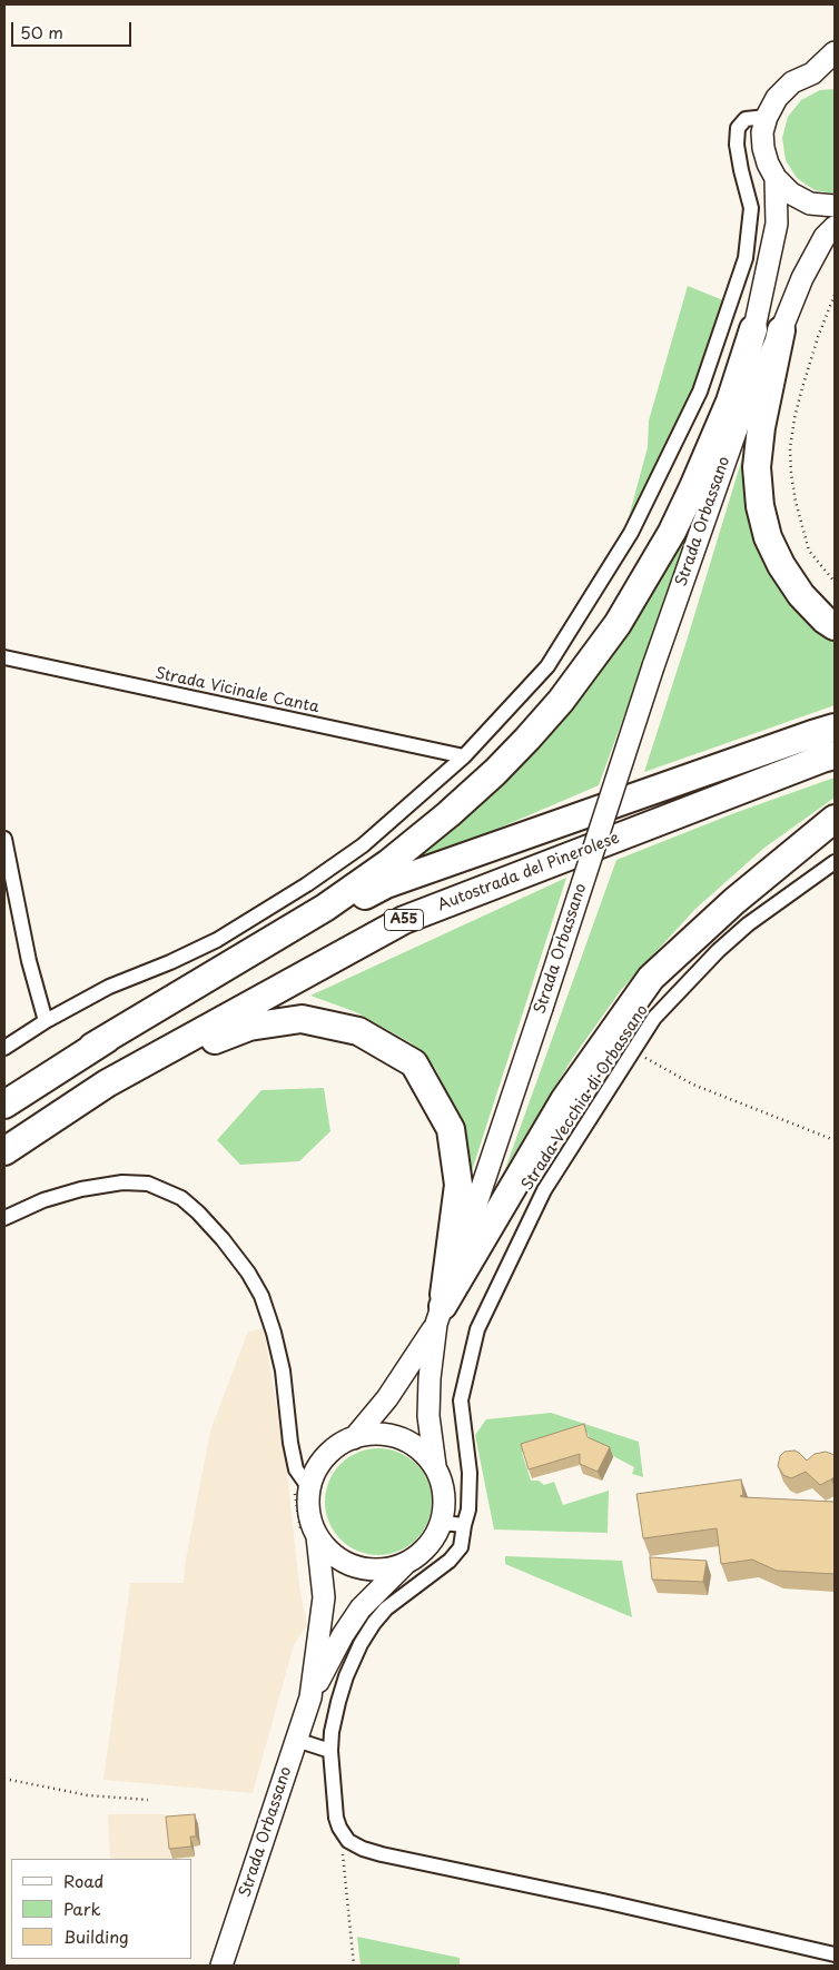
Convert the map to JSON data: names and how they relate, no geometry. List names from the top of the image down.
{
  "streets": {
    "highway": ["Autostrada del Pinerolese", "A55"],
    "main road": ["Strada Orbassano"],
    "street": ["Strada Vicinale Canta", "Strada Vecchia di Orbassano"]
  },
  "legend": ["Road", "Park", "Building"],
  "scale_bar": "50 m"
}
